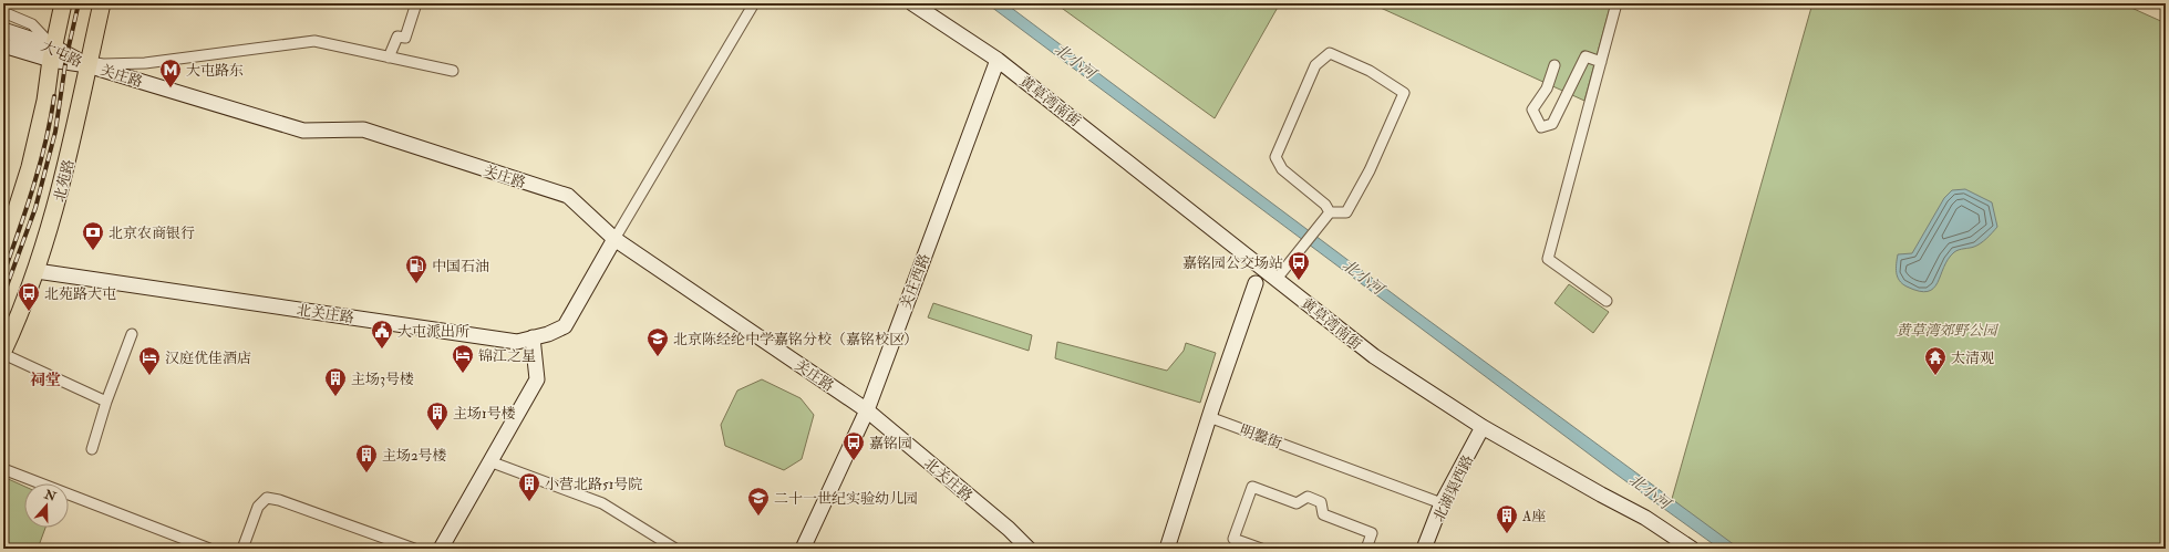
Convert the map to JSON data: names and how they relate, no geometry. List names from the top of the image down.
{
  "streets": {
    "main road": ["北苑路"],
    "street": [
      "大屯路",
      "关庄路",
      "黄草湾南街",
      "关庄西路",
      "北关庄路",
      "明馨街",
      "北湖渠西路"
    ]
  },
  "crossings": [
    ["大屯路", "关庄路"],
    ["大屯路", "北苑路"],
    ["关庄路", "北苑路"],
    ["关庄路", "关庄西路"],
    ["关庄路", "北关庄路"],
    ["黄草湾南街", "关庄西路"],
    ["黄草湾南街", "北湖渠西路"],
    ["北苑路", "北关庄路"],
    ["关庄西路", "北关庄路"],
    ["明馨街", "北湖渠西路"]
  ],
  "districts": ["祠堂"],
  "water": ["北小河"],
  "parks": ["黄草湾郊野公园"],
  "places": {
    "metro station": ["大屯路东"],
    "bank": ["北京农商银行"],
    "bus stop": ["嘉铭园公交场站", "北苑路大屯", "嘉铭园"],
    "fuel station": ["中国石油"],
    "public building": ["大屯派出所"],
    "school or university": ["北京陈经纶中学嘉铭分校（嘉铭校区）", "二十一世纪实验幼儿园"],
    "hotel": ["锦江之星", "汉庭优佳酒店"],
    "temple": ["太清观"],
    "building": [
      "主场3号楼",
      "主场1号楼",
      "主场2号楼",
      "小营北路51号院",
      "A座"
    ]
  },
  "north": "top"
}
